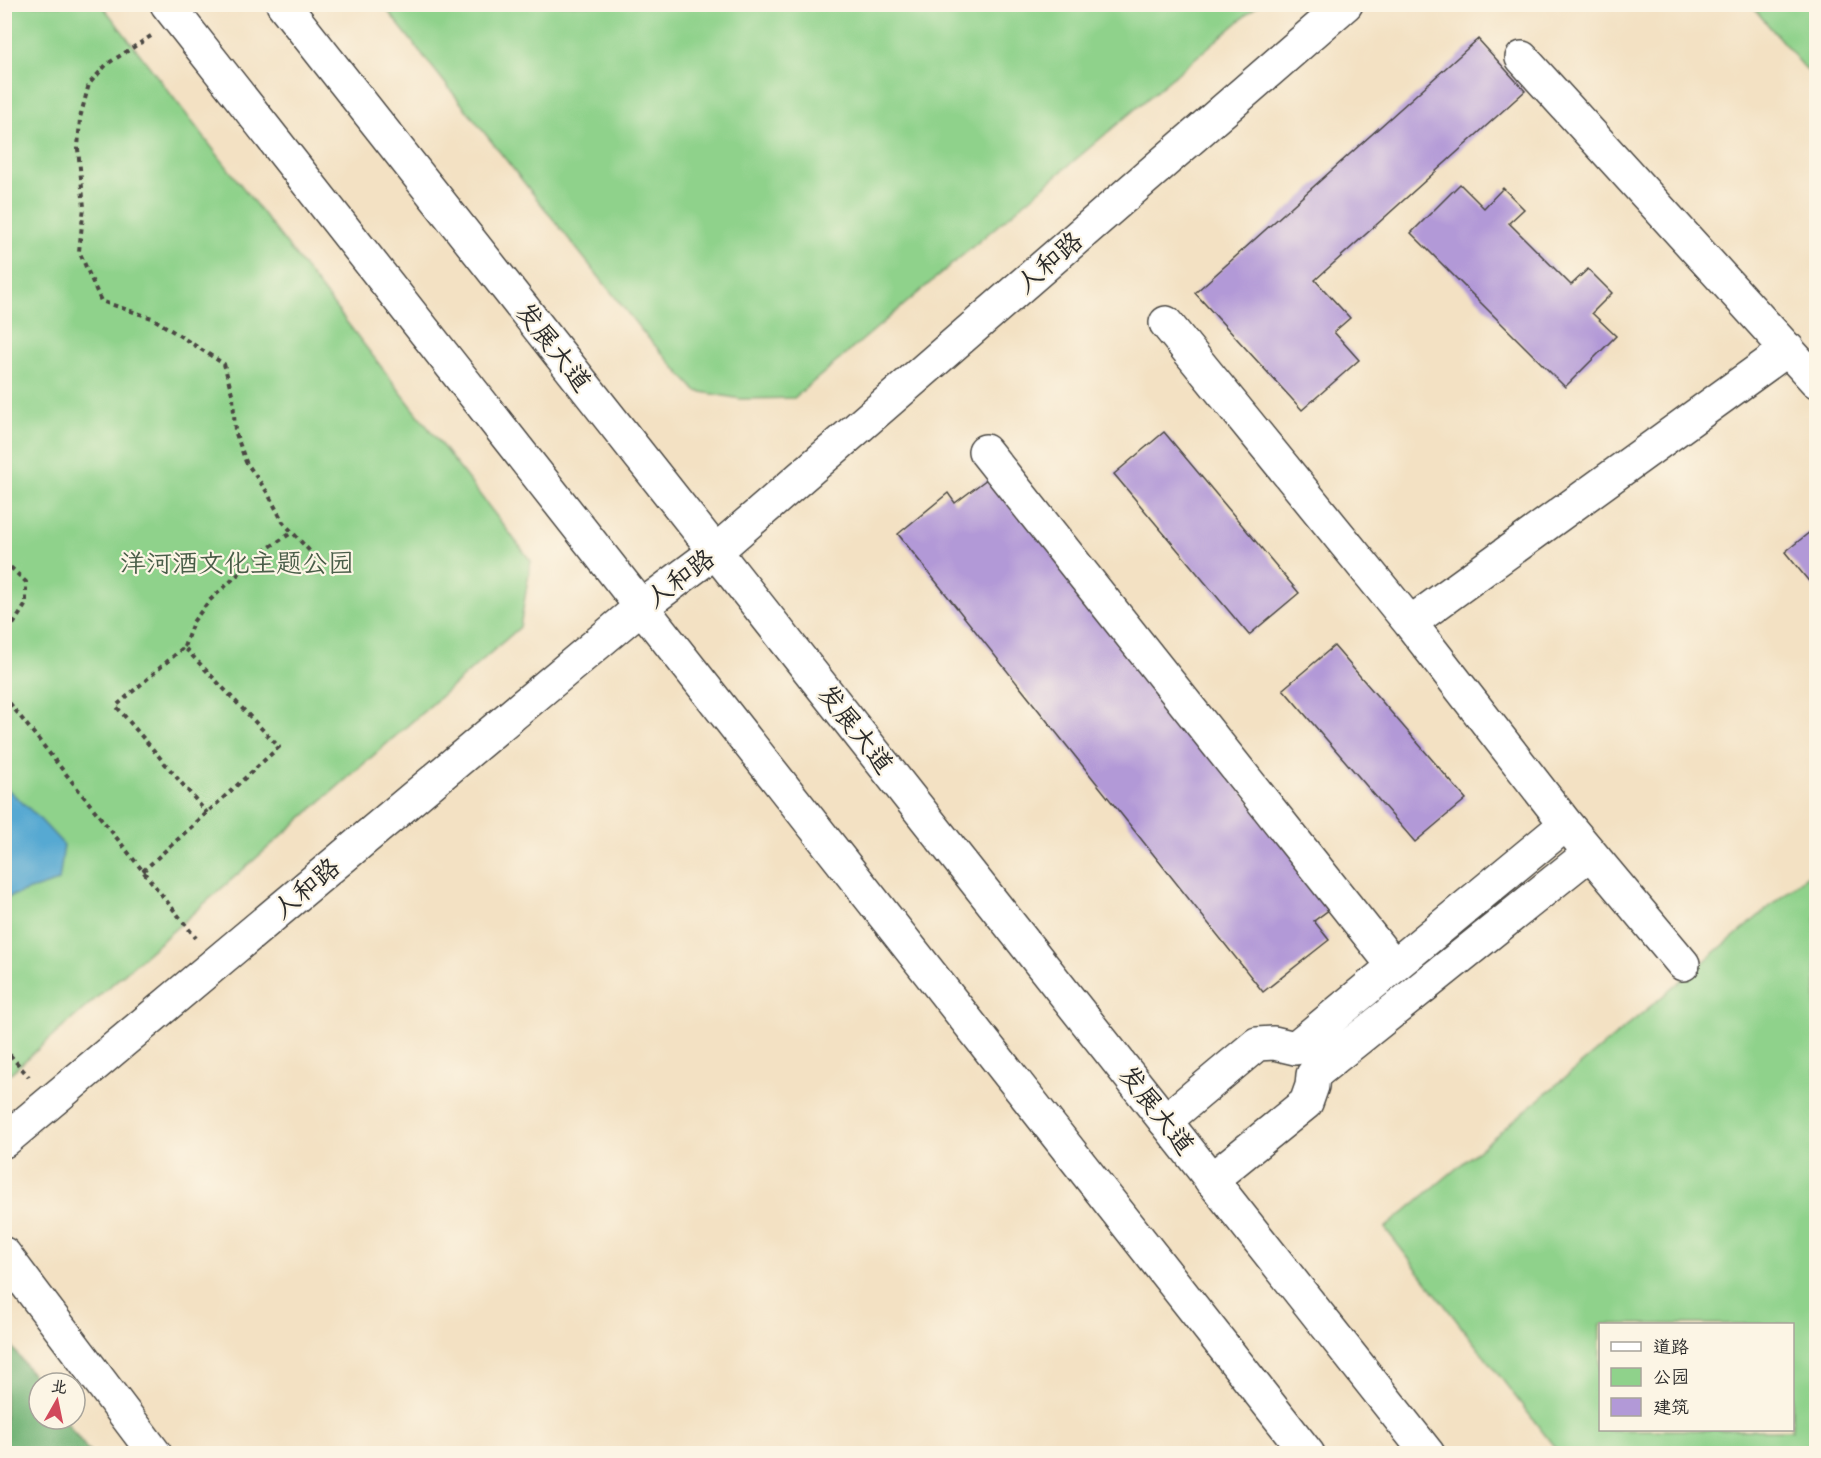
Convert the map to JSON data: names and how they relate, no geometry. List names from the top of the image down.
{
  "streets": {
    "street": ["人和路", "发展大道"]
  },
  "crossings": [
    ["人和路", "发展大道"]
  ],
  "parks": ["洋河酒文化主题公园"],
  "legend": ["道路", "公园", "建筑"],
  "north": "top"
}
